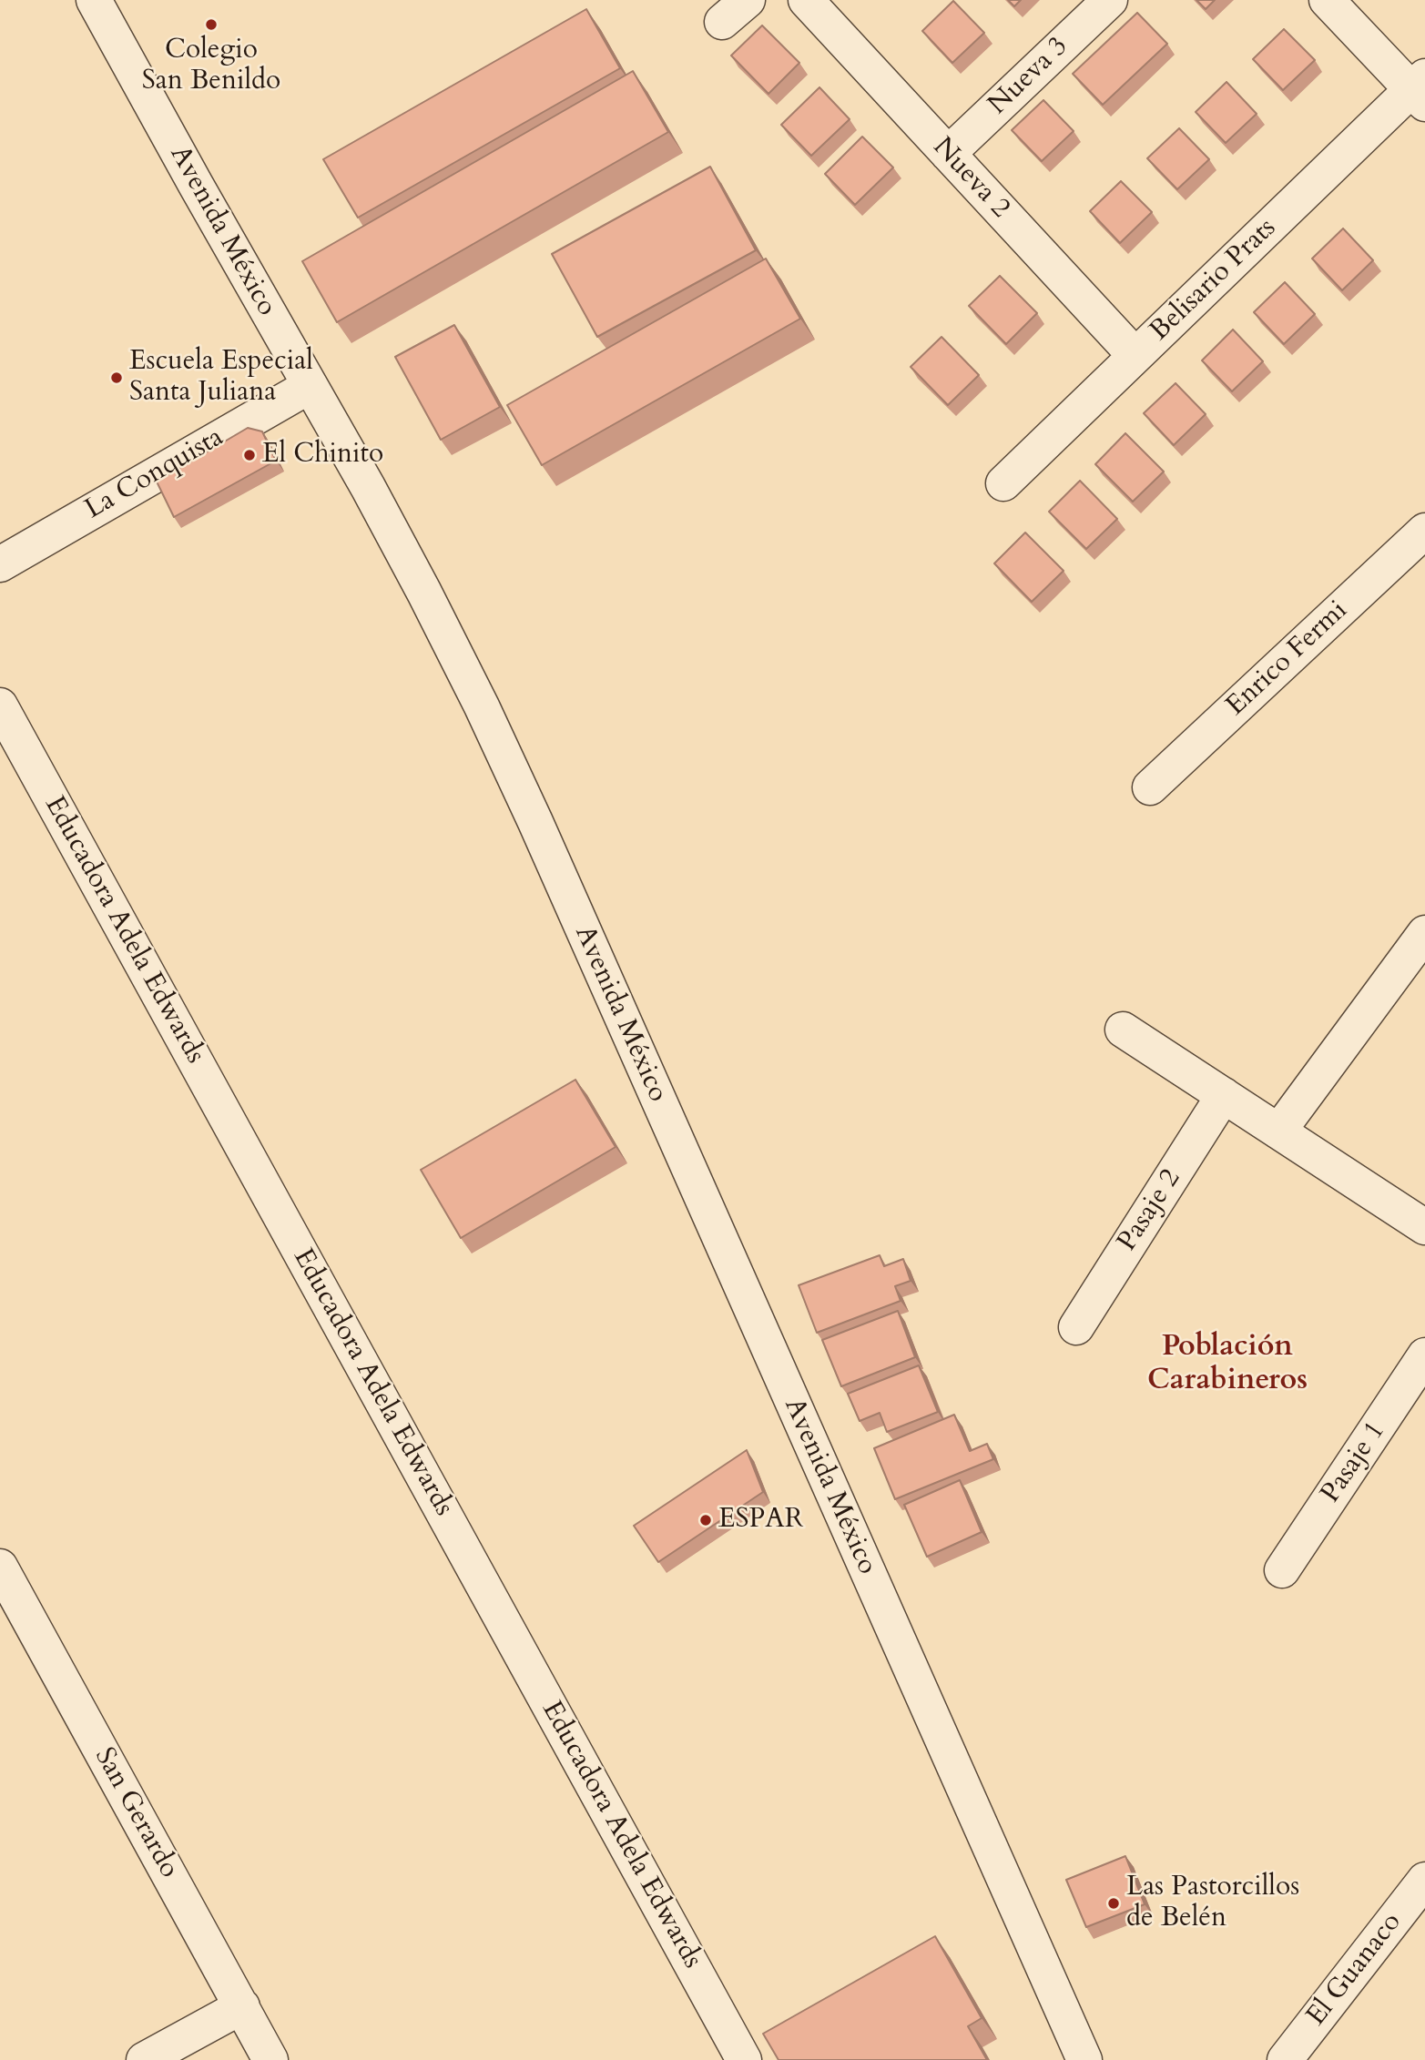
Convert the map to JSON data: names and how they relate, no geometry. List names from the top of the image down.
{
  "streets": {
    "street": [
      "Nueva 3",
      "Nueva 2",
      "Avenida México",
      "Belisario Prats",
      "La Conquista",
      "Enrico Fermi",
      "Educadora Adela Edwards",
      "Pasaje 2",
      "Pasaje 1",
      "San Gerardo",
      "El Guanaco"
    ]
  },
  "crossings": [
    ["Nueva 3", "Nueva 2"],
    ["Nueva 2", "Belisario Prats"],
    ["Avenida México", "La Conquista"]
  ],
  "districts": ["Población Carabineros"],
  "places": [
    "Colegio San Benildo",
    "Escuela Especial Santa Juliana",
    "El Chinito",
    "ESPAR",
    "Las Pastorcillos de Belén"
  ]
}
